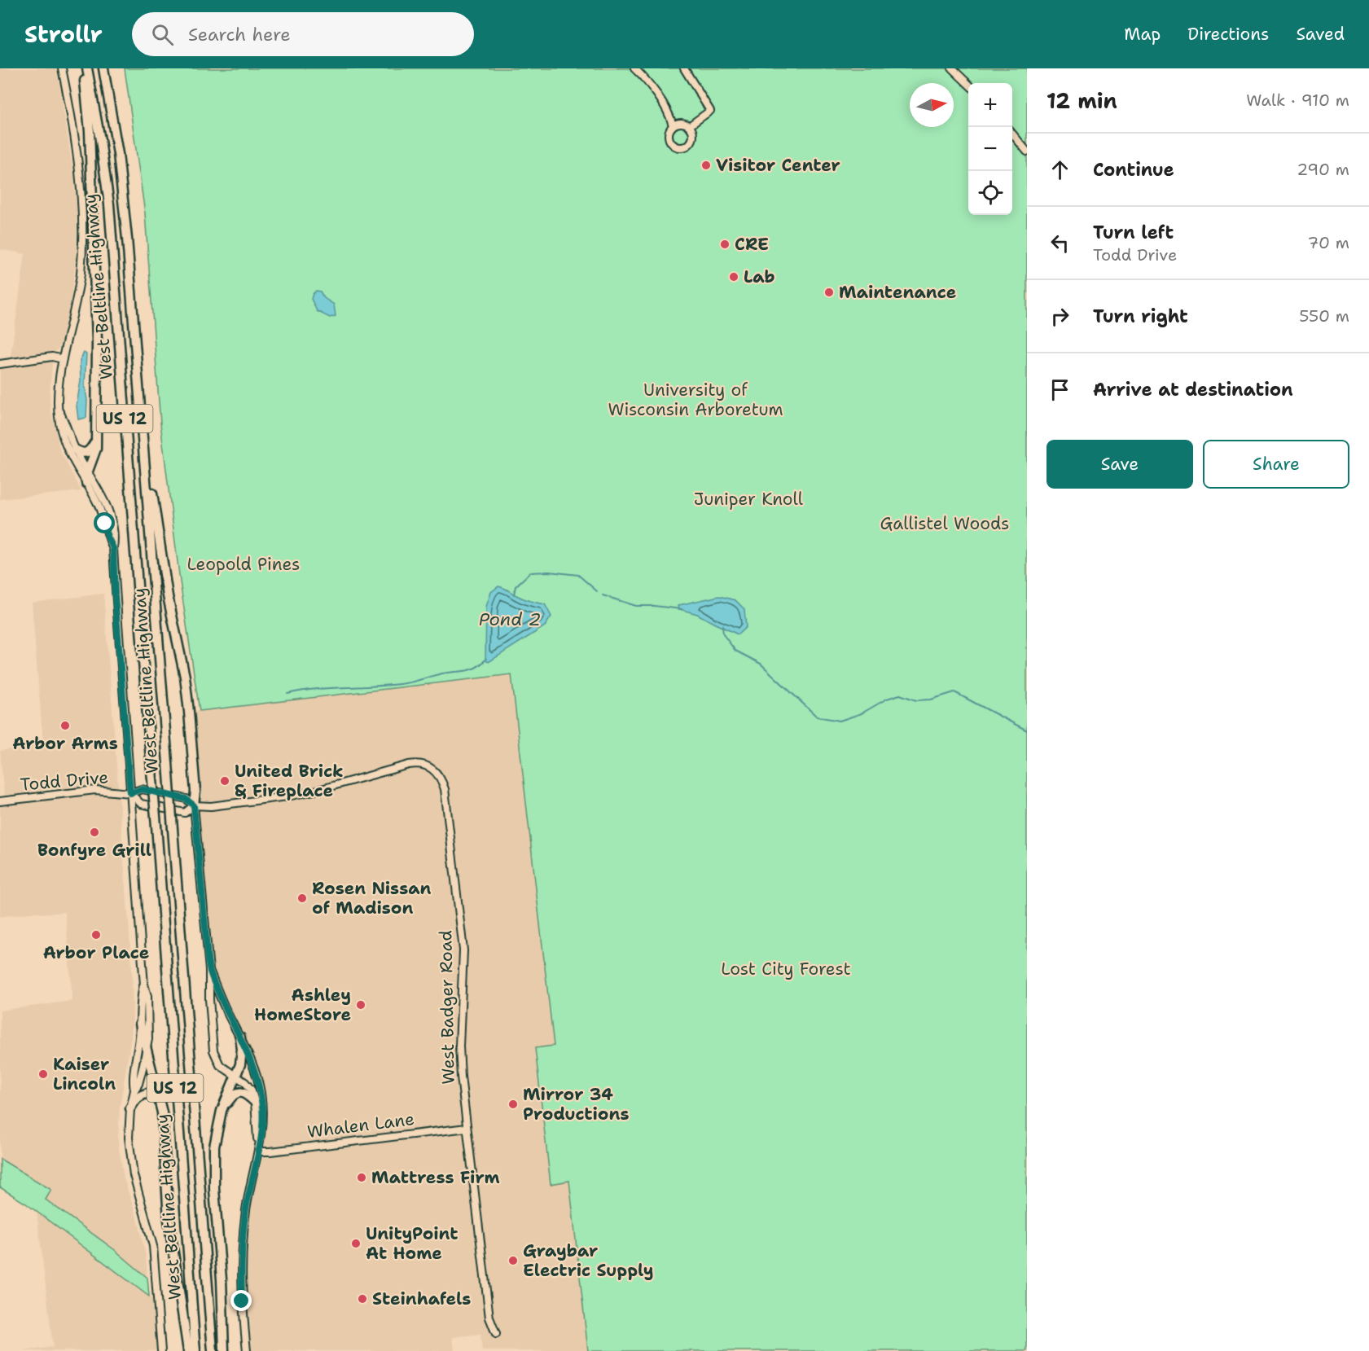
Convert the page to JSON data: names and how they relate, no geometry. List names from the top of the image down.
{
  "streets": {
    "highway": ["West Beltline Highway", "US 12"],
    "street": ["Todd Drive", "West Badger Road", "Whalen Lane"]
  },
  "crossings": [
    ["Todd Drive", "West Badger Road"],
    ["West Badger Road", "Whalen Lane"]
  ],
  "water": ["Pond 2"],
  "parks": [
    "University of Wisconsin Arboretum",
    "Juniper Knoll",
    "Gallistel Woods",
    "Leopold Pines",
    "Lost City Forest"
  ],
  "places": [
    "Visitor Center",
    "CRE",
    "Lab",
    "Maintenance",
    "Arbor Arms",
    "United Brick & Fireplace",
    "Bonfyre Grill",
    "Rosen Nissan of Madison",
    "Arbor Place",
    "Ashley HomeStore",
    "Kaiser Lincoln",
    "Mirror 34 Productions",
    "Mattress Firm",
    "UnityPoint At Home",
    "Graybar Electric Supply",
    "Steinhafels"
  ],
  "north": "right",
  "page": {
    "header": "Strollr",
    "search": "Search here",
    "nav": ["Map", "Directions", "Saved"],
    "heading": ["12 min", "Walk · 910 m"],
    "map_buttons": ["+", "−"],
    "list": [
      ["Continue", "290 m"],
      ["Turn left", "Todd Drive", "70 m"],
      ["Turn right", "550 m"],
      "Arrive at destination"
    ],
    "buttons": ["Save", "Share"]
  }
}
